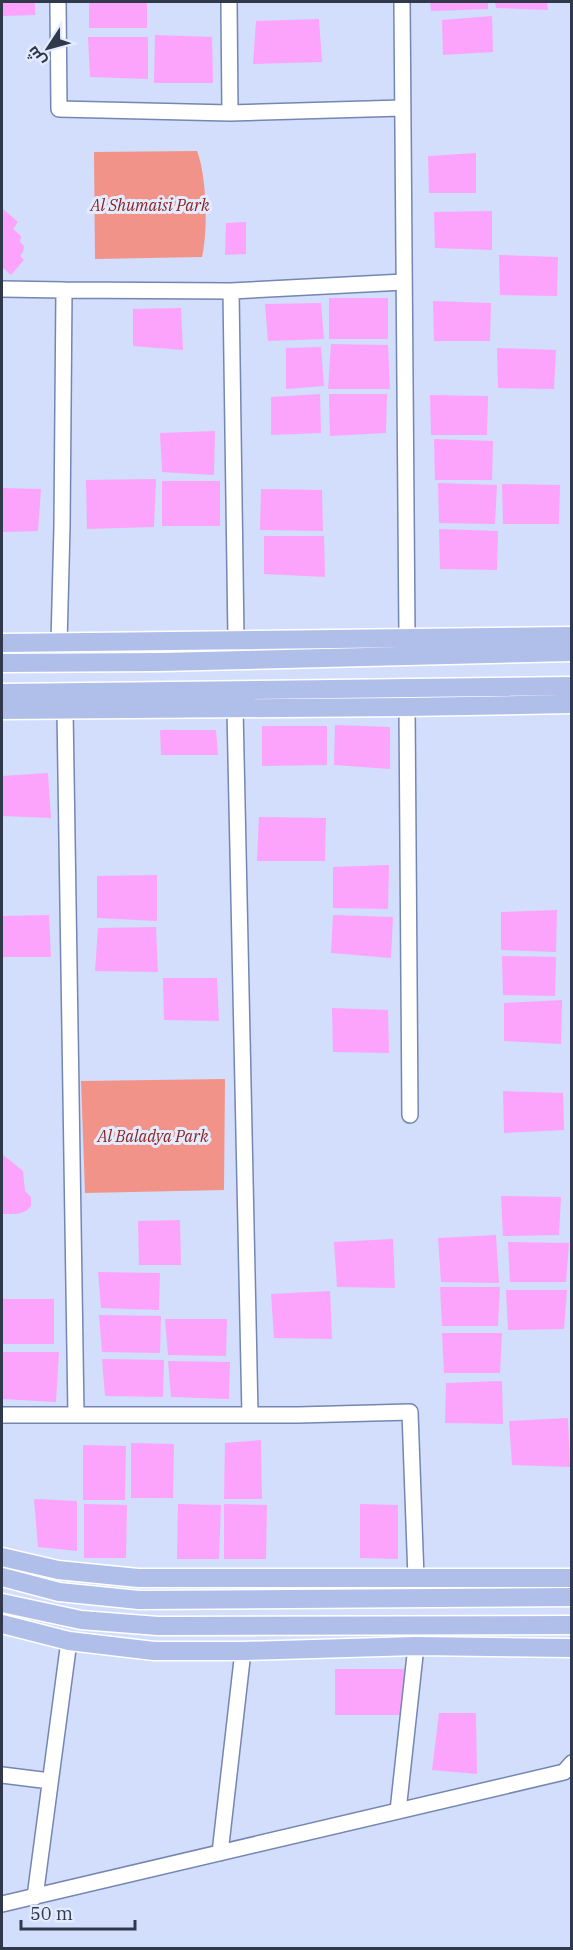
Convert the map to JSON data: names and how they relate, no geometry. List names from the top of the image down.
{
  "parks": ["Al Shumaisi Park", "Al Baladya Park"],
  "scale_bar": "50 m",
  "north": "bottom left"
}
